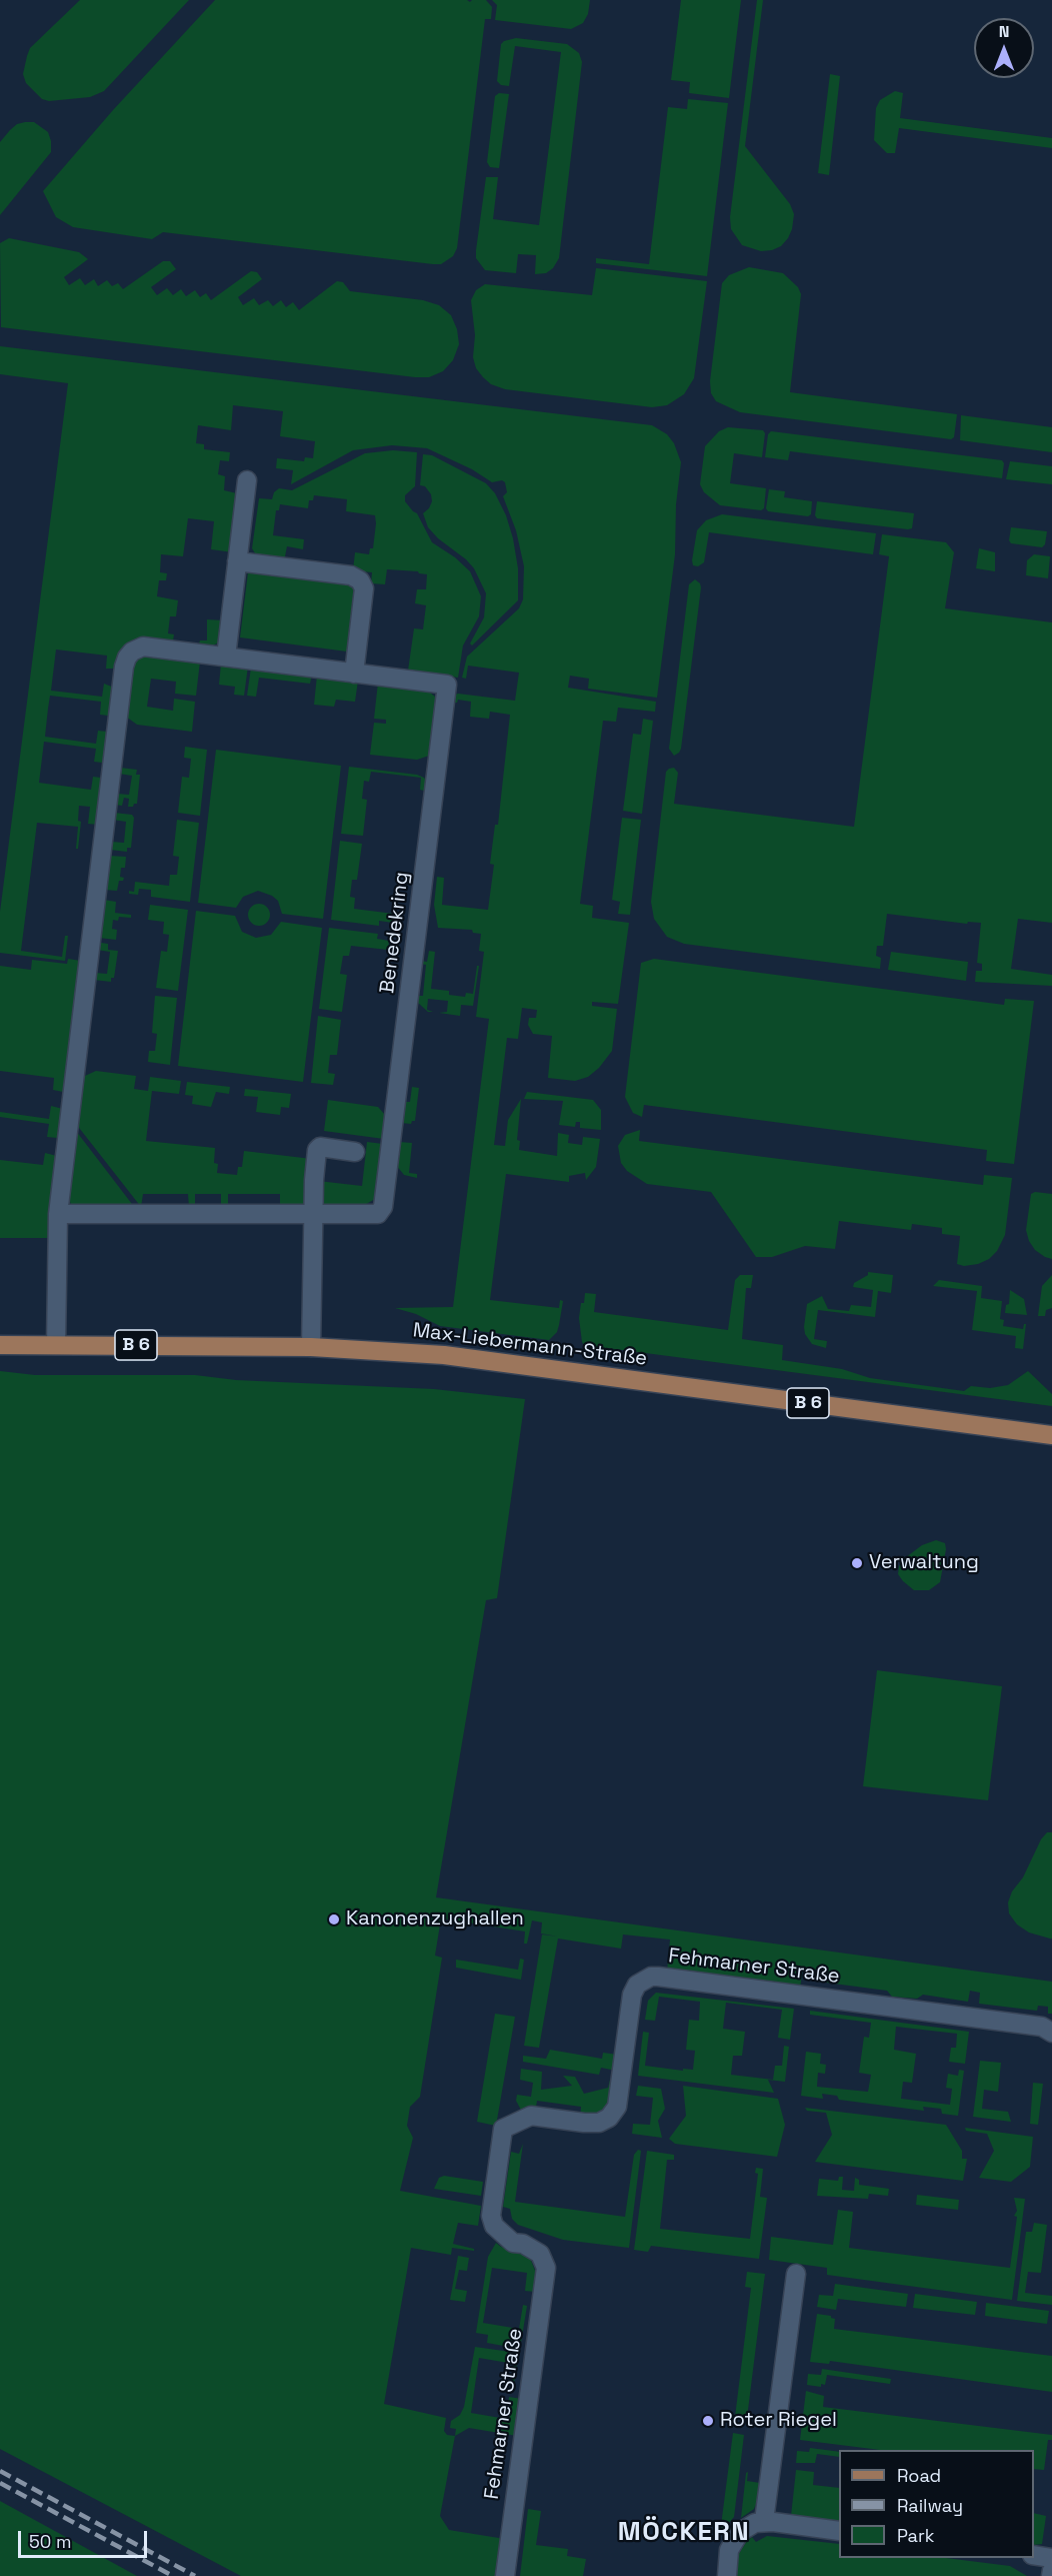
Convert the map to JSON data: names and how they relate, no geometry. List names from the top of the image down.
{
  "streets": {
    "main road": ["B 6", "Max-Liebermann-Straße"],
    "street": ["Benedekring", "Fehmarner Straße"]
  },
  "crossings": [
    ["Benedekring", "Max-Liebermann-Straße"]
  ],
  "districts": ["MÖCKERN"],
  "places": ["Verwaltung", "Kanonenzughallen", "Roter Riegel"],
  "legend": ["Road", "Railway", "Park"],
  "scale_bar": "50 m",
  "north": "top"
}
